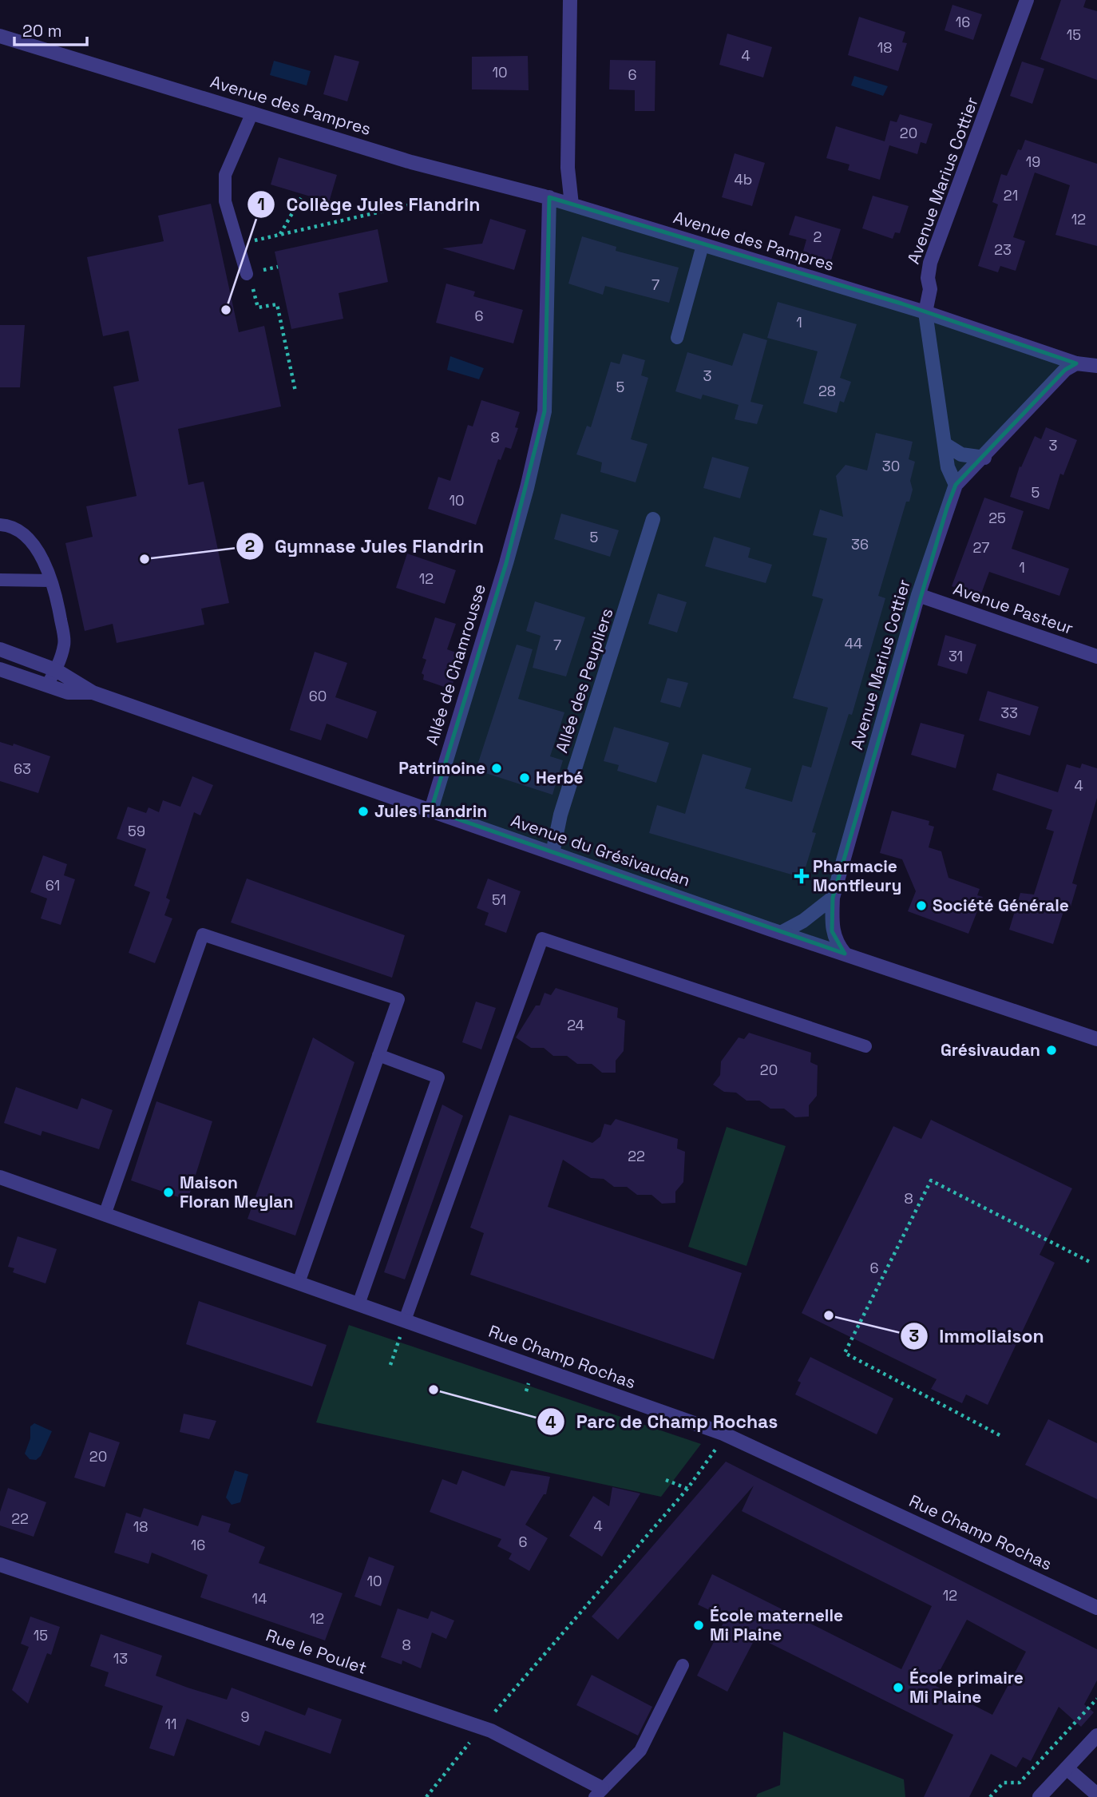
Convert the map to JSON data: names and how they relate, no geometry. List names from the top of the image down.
{
  "streets": {
    "street": [
      "Avenue des Pampres",
      "Avenue Marius Cottier",
      "Avenue Pasteur",
      "Allée de Chamrousse",
      "Allée des Peupliers",
      "Avenue du Grésivaudan",
      "Rue Champ Rochas",
      "Rue le Poulet"
    ]
  },
  "crossings": [
    ["Avenue des Pampres", "Avenue Marius Cottier"],
    ["Avenue des Pampres", "Allée de Chamrousse"],
    ["Avenue Marius Cottier", "Avenue Pasteur"],
    ["Avenue Marius Cottier", "Avenue du Grésivaudan"],
    ["Allée de Chamrousse", "Avenue du Grésivaudan"],
    ["Allée des Peupliers", "Avenue du Grésivaudan"]
  ],
  "places": {
    "other": [
      "Collège Jules Flandrin",
      "Gymnase Jules Flandrin",
      "Patrimoine",
      "Herbé",
      "Jules Flandrin",
      "Société Générale",
      "Grésivaudan",
      "Maison Floran Meylan",
      "Immoliaison",
      "Parc de Champ Rochas",
      "École maternelle Mi Plaine",
      "École primaire Mi Plaine"
    ],
    "health": ["Pharmacie Montfleury"]
  },
  "house_numbers": [
    "16",
    "15",
    "18",
    "4",
    "10",
    "6",
    "20",
    "19",
    "4b",
    "21",
    "12",
    "2",
    "23",
    "7",
    "6",
    "1",
    "3",
    "5",
    "28",
    "8",
    "3",
    "30",
    "5",
    "10",
    "25",
    "5",
    "36",
    "27",
    "1",
    "12",
    "44",
    "7",
    "31",
    "60",
    "33",
    "63",
    "4",
    "59",
    "61",
    "51",
    "24",
    "20",
    "22",
    "8",
    "6",
    "20",
    "22",
    "4",
    "18",
    "6",
    "16",
    "10",
    "12",
    "14",
    "12",
    "15",
    "8",
    "13",
    "9",
    "11"
  ],
  "scale_bar": "20 m"
}
